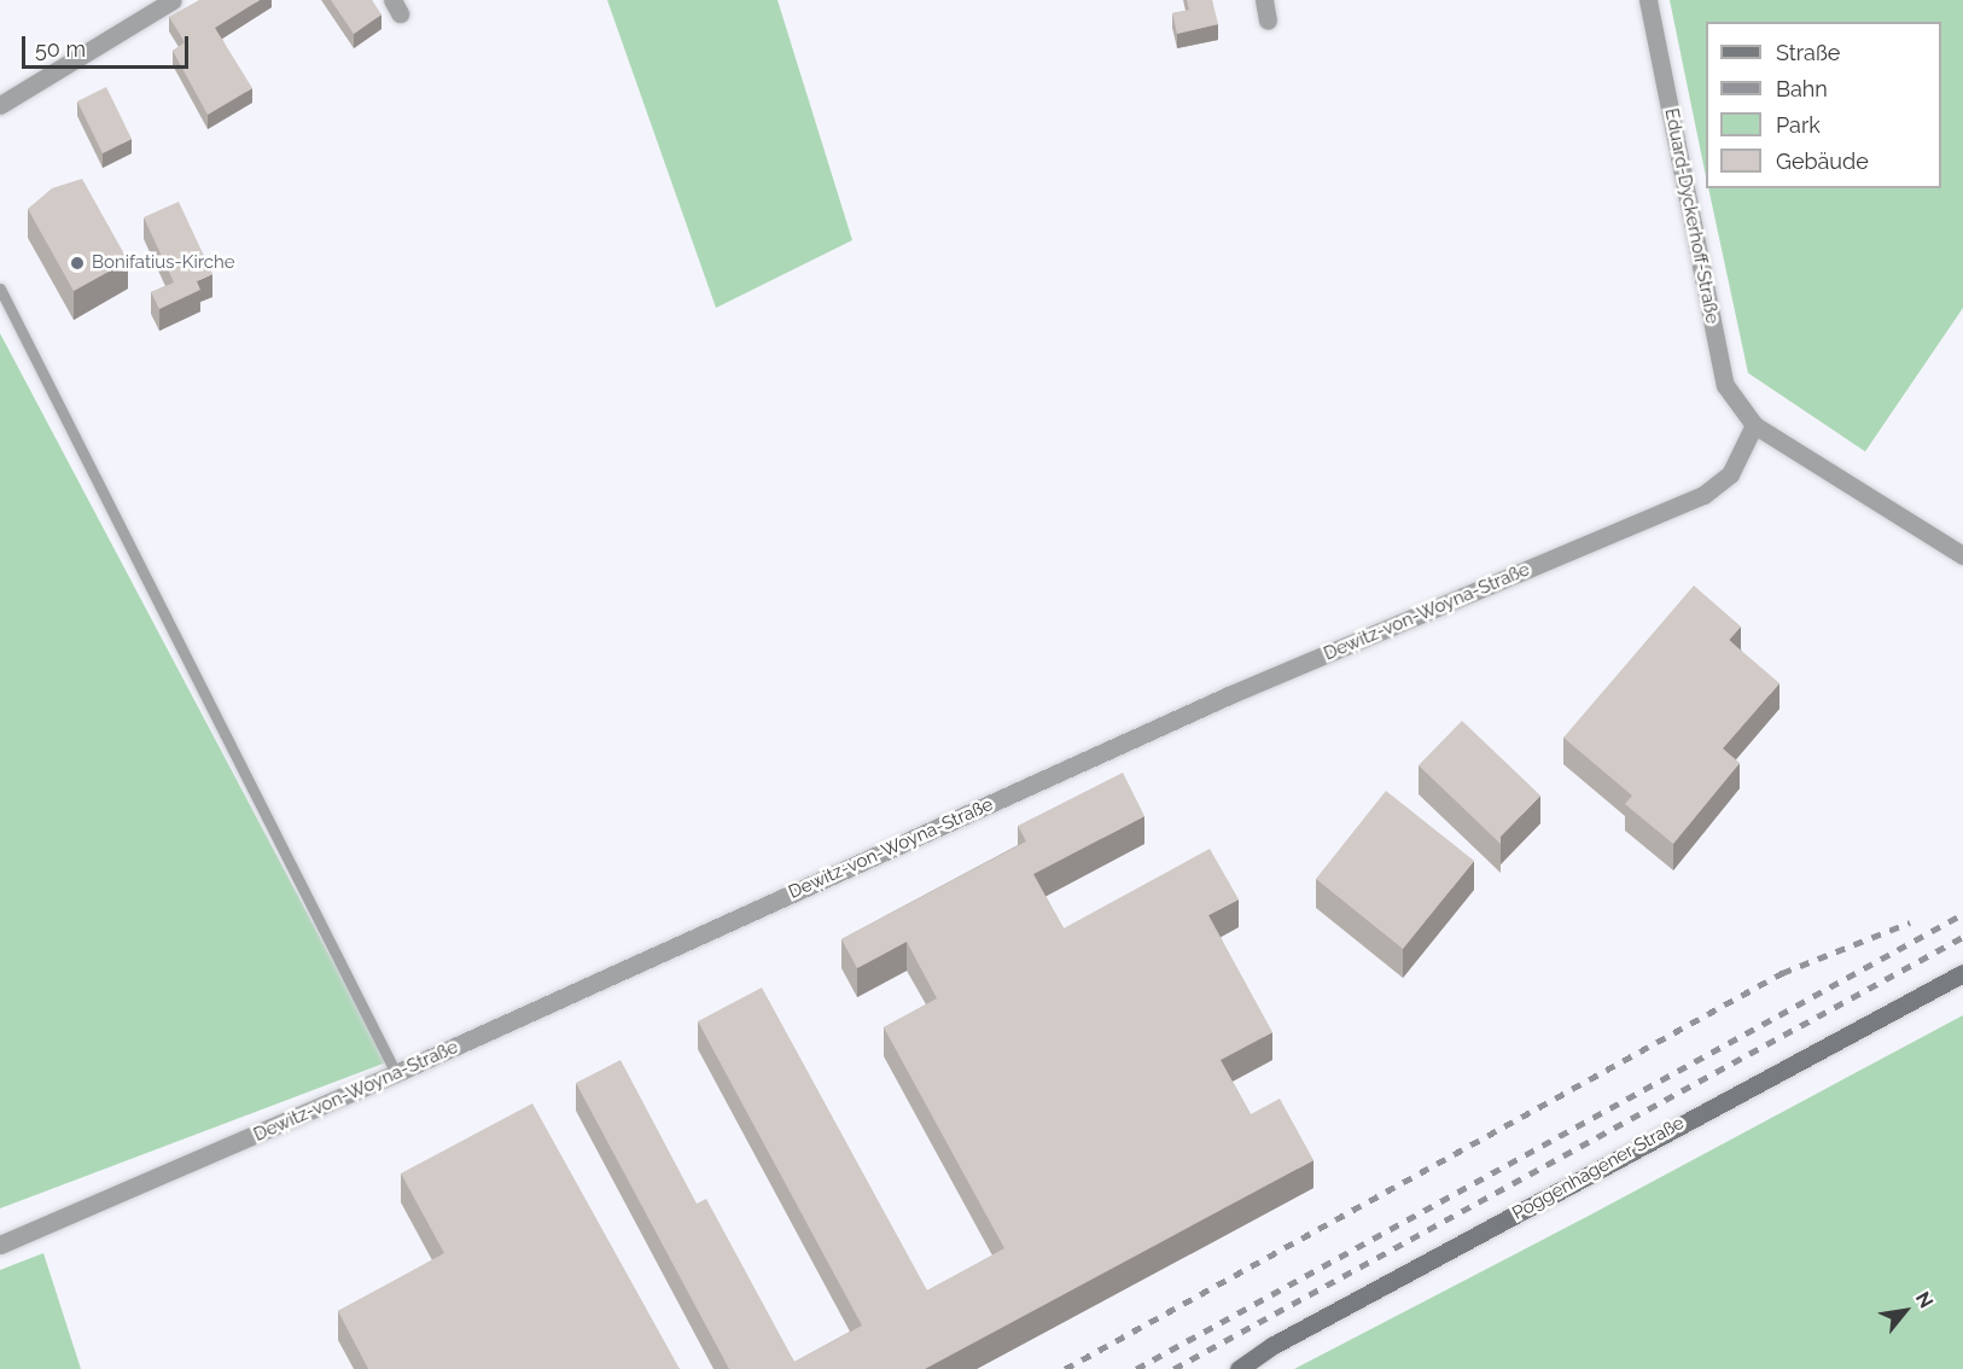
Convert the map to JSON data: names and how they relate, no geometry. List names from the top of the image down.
{
  "streets": {
    "street": ["Eduard-Dyckerhoff-Straße", "Dewitz-von-Woyna-Straße", "Poggenhagener Straße"]
  },
  "crossings": [
    ["Eduard-Dyckerhoff-Straße", "Dewitz-von-Woyna-Straße"]
  ],
  "places": ["Bonifatius-Kirche"],
  "legend": [
    "Straße",
    "Bahn",
    "Park",
    "Gebäude"
  ],
  "scale_bar": "50 m",
  "north": "top right"
}
